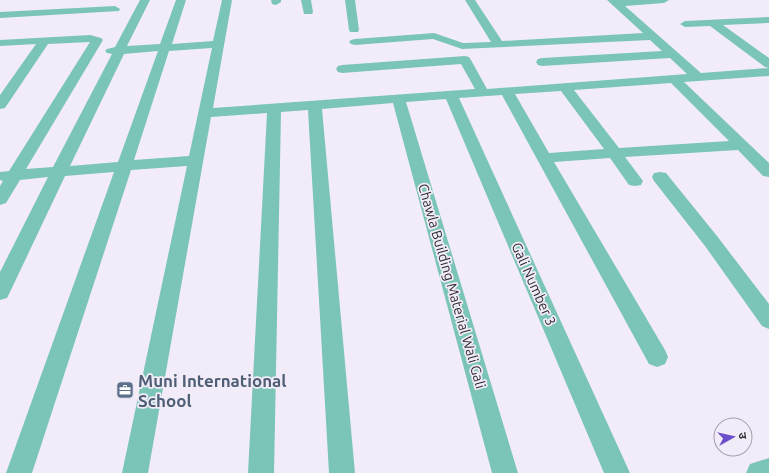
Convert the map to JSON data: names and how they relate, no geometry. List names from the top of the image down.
{
  "streets": {
    "street": ["Gali Number 3", "Chawla Building Material Wali Gali"]
  },
  "places": {
    "office": ["Muni International School"]
  },
  "north": "right"
}
